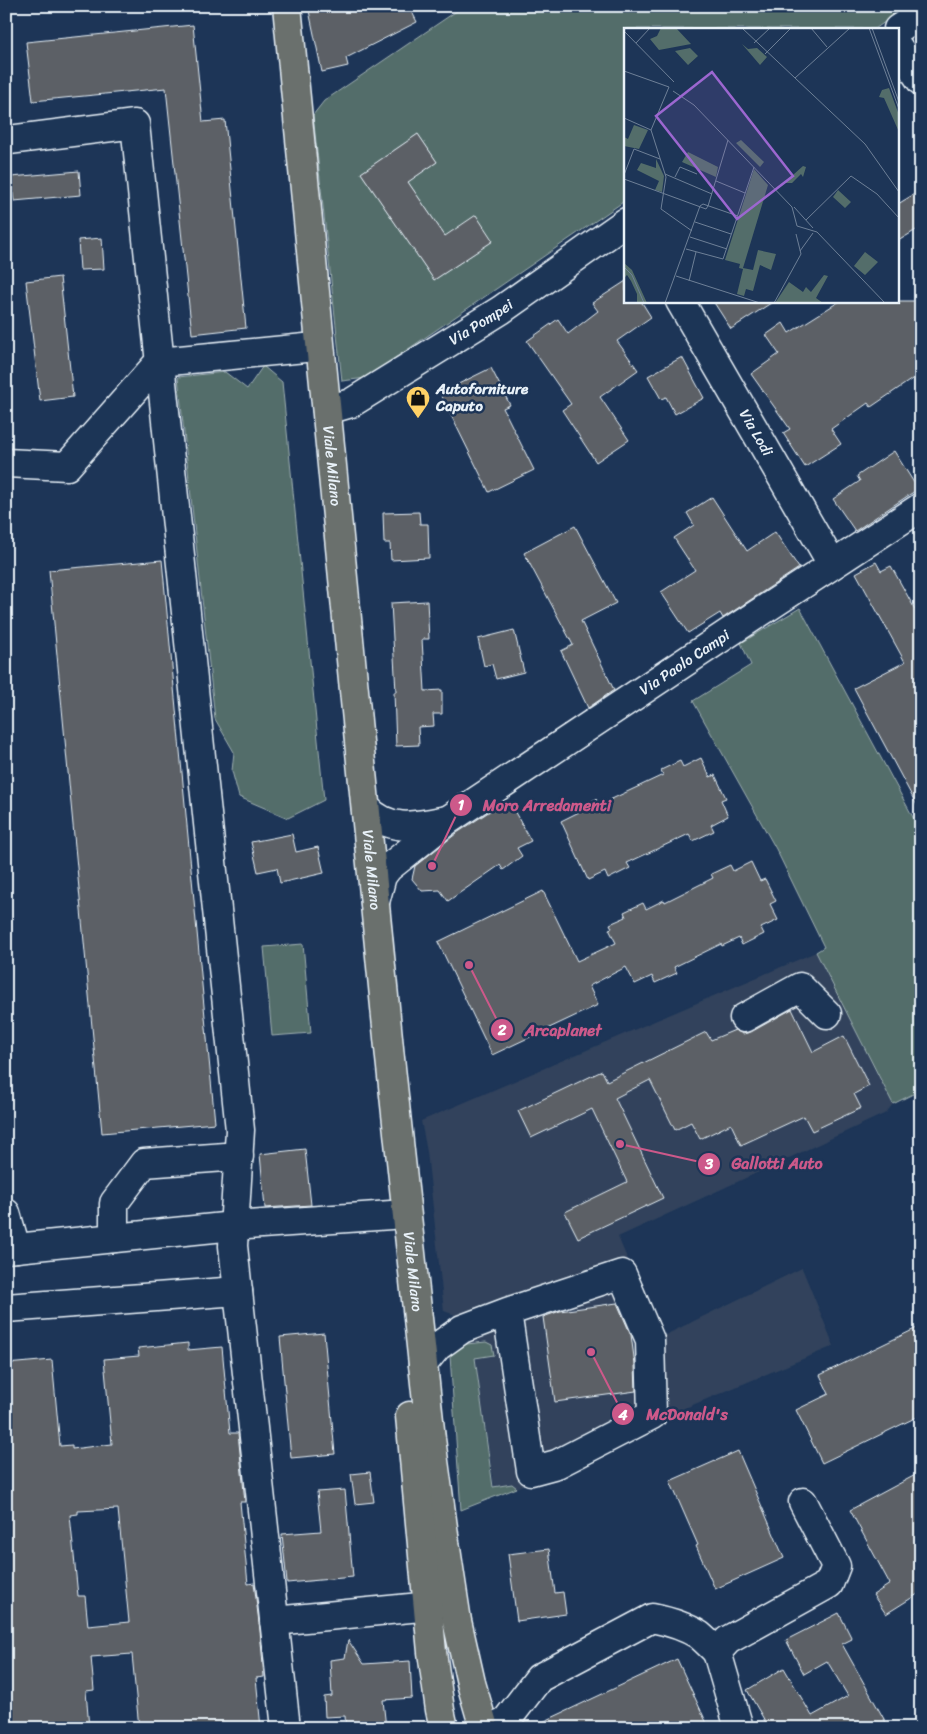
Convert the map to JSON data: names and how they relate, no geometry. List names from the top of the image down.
{
  "streets": {
    "main road": ["Viale Milano"],
    "street": ["Via Pompei", "Via Lodi", "Via Paolo Campi"]
  },
  "crossings": [
    ["Via Pompei", "Viale Milano"],
    ["Via Lodi", "Via Paolo Campi"],
    ["Viale Milano", "Via Paolo Campi"]
  ],
  "places": {
    "shop": ["Autoforniture Caputo"],
    "other": [
      "Moro Arredamenti",
      "Arcaplanet",
      "Gallotti Auto",
      "McDonald's"
    ]
  }
}
